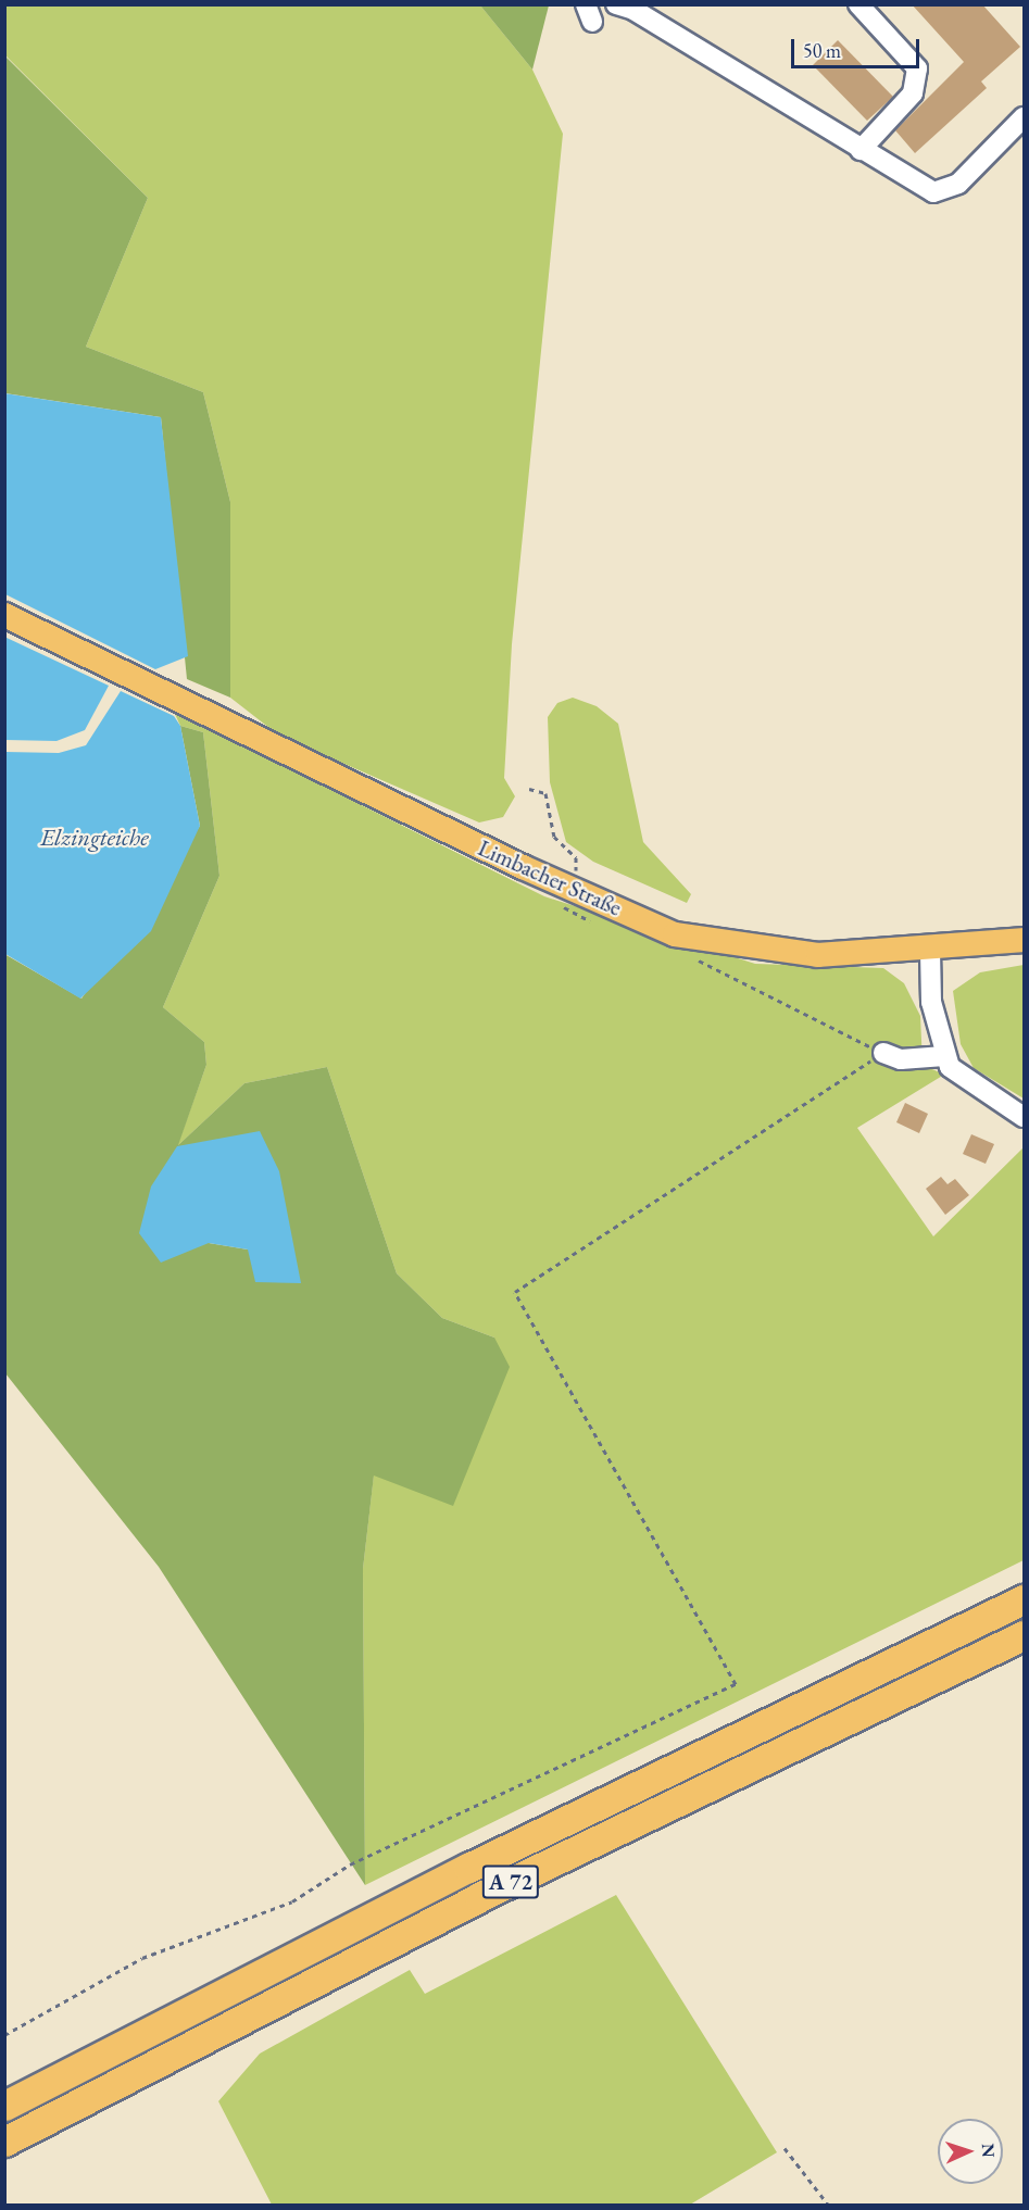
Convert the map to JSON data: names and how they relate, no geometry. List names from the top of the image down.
{
  "streets": {
    "highway": ["A 72"],
    "main road": ["Limbacher Straße"]
  },
  "water": ["Elzingteiche"],
  "scale_bar": "50 m",
  "north": "right"
}
